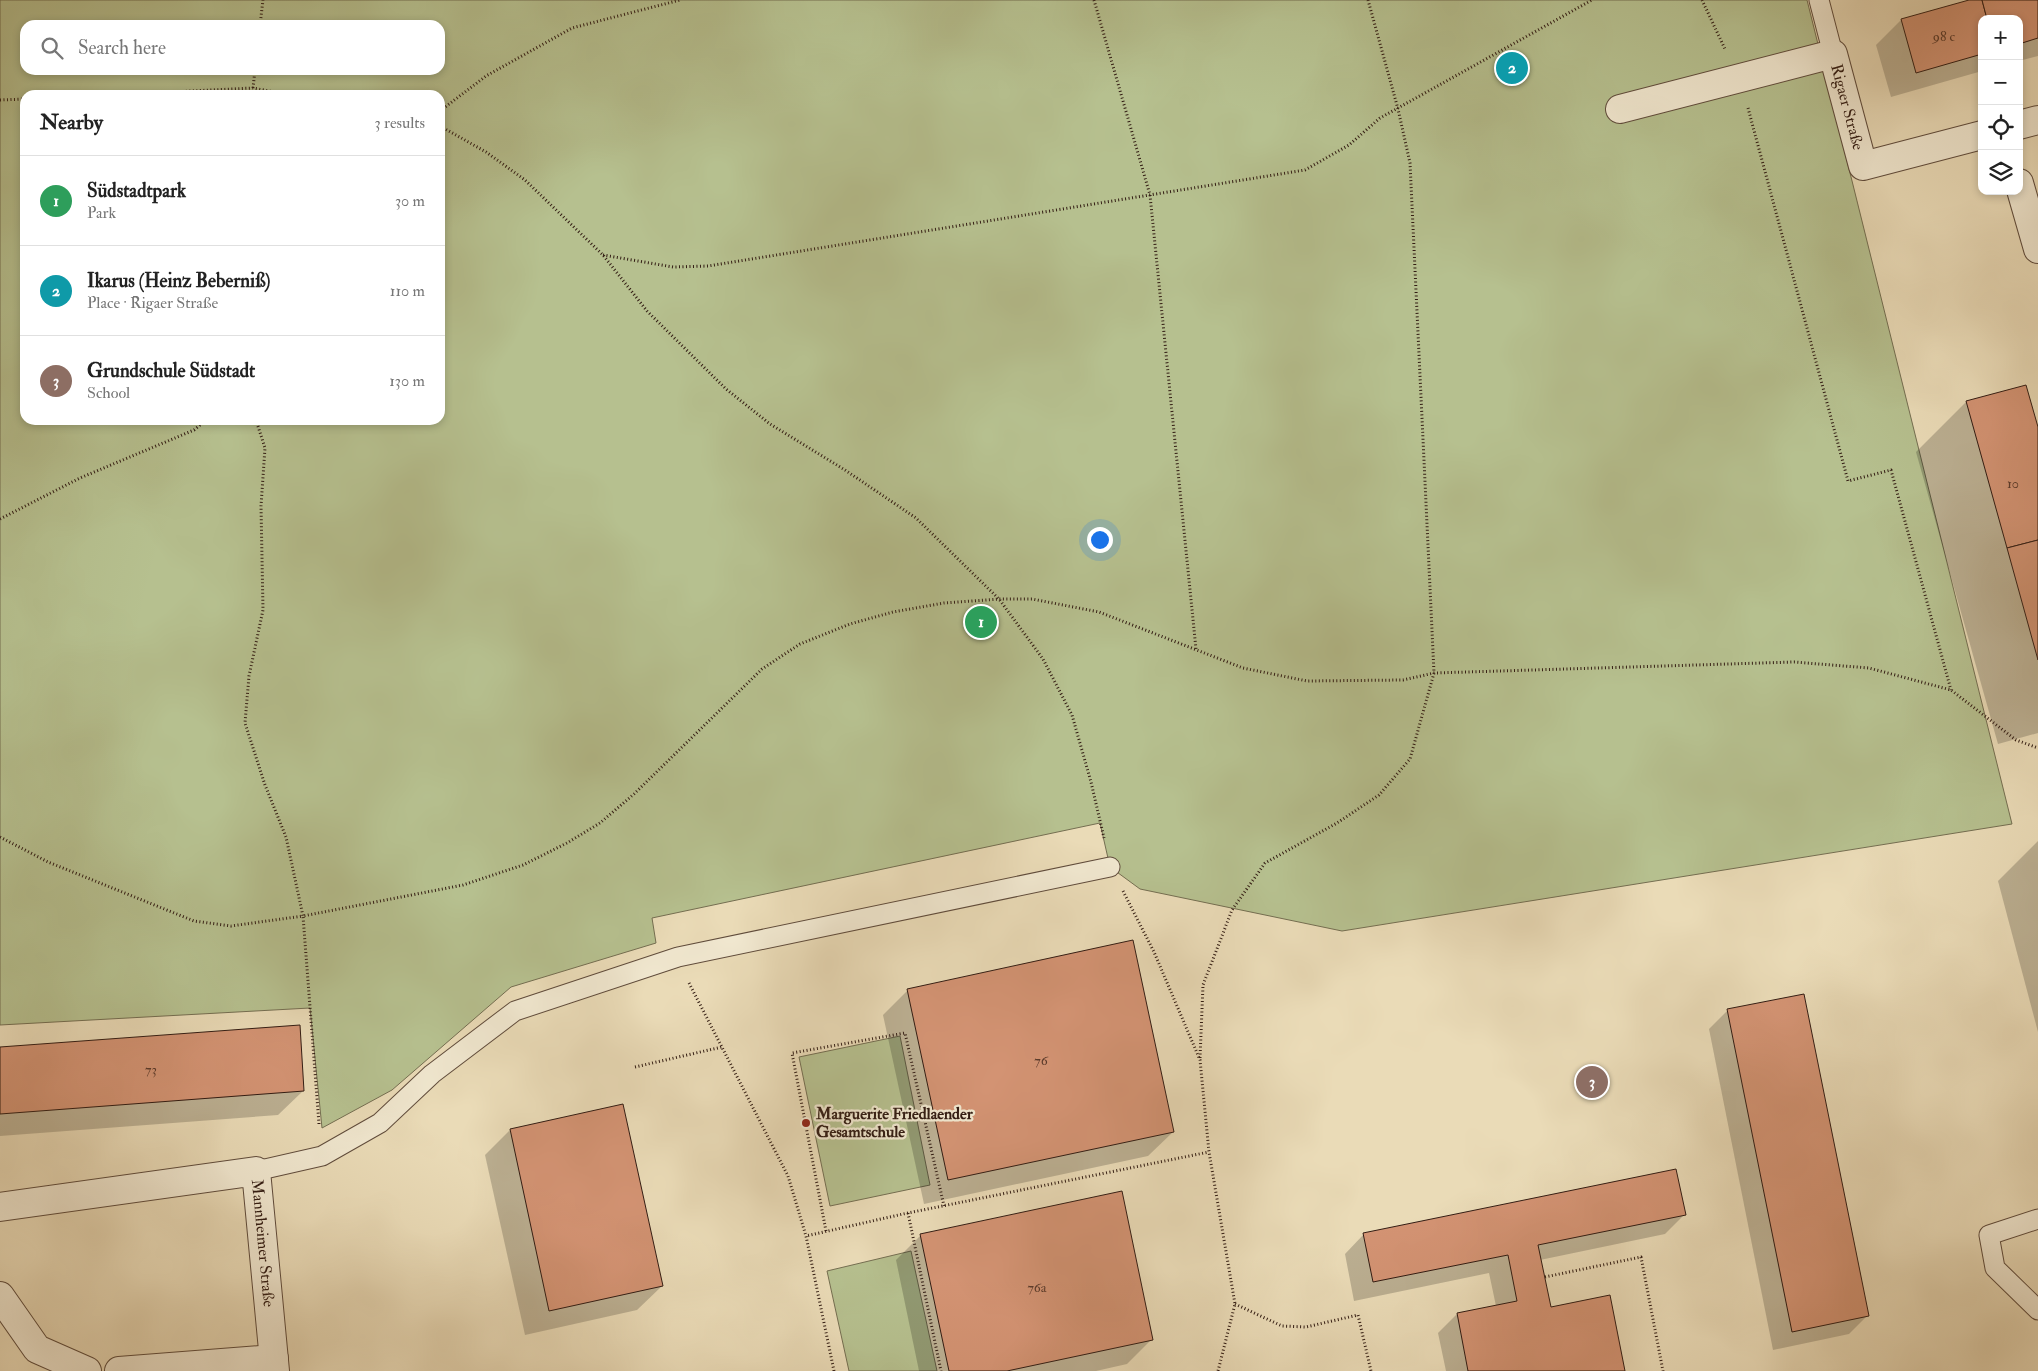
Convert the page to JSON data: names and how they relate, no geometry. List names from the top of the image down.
{
  "streets": {
    "street": ["Rigaer Straße", "Mannheimer Straße"]
  },
  "places": ["Marguerite Friedlaender Gesamtschule"],
  "house_numbers": [
    "98 c",
    "10",
    "76",
    "73",
    "76a"
  ],
  "page": {
    "map_buttons": ["+", "−"],
    "search": "Search here",
    "pins": ["2", "1", "3"],
    "heading": ["Nearby", "3 results"],
    "list": [
      {
        "mark": "1",
        "name": "Südstadtpark",
        "note": "Park",
        "value": "30 m"
      },
      {
        "mark": "2",
        "name": "Ikarus (Heinz Beberniß)",
        "note": "Place · Rigaer Straße",
        "value": "110 m"
      },
      {
        "mark": "3",
        "name": "Grundschule Südstadt",
        "note": "School",
        "value": "130 m"
      }
    ]
  }
}
